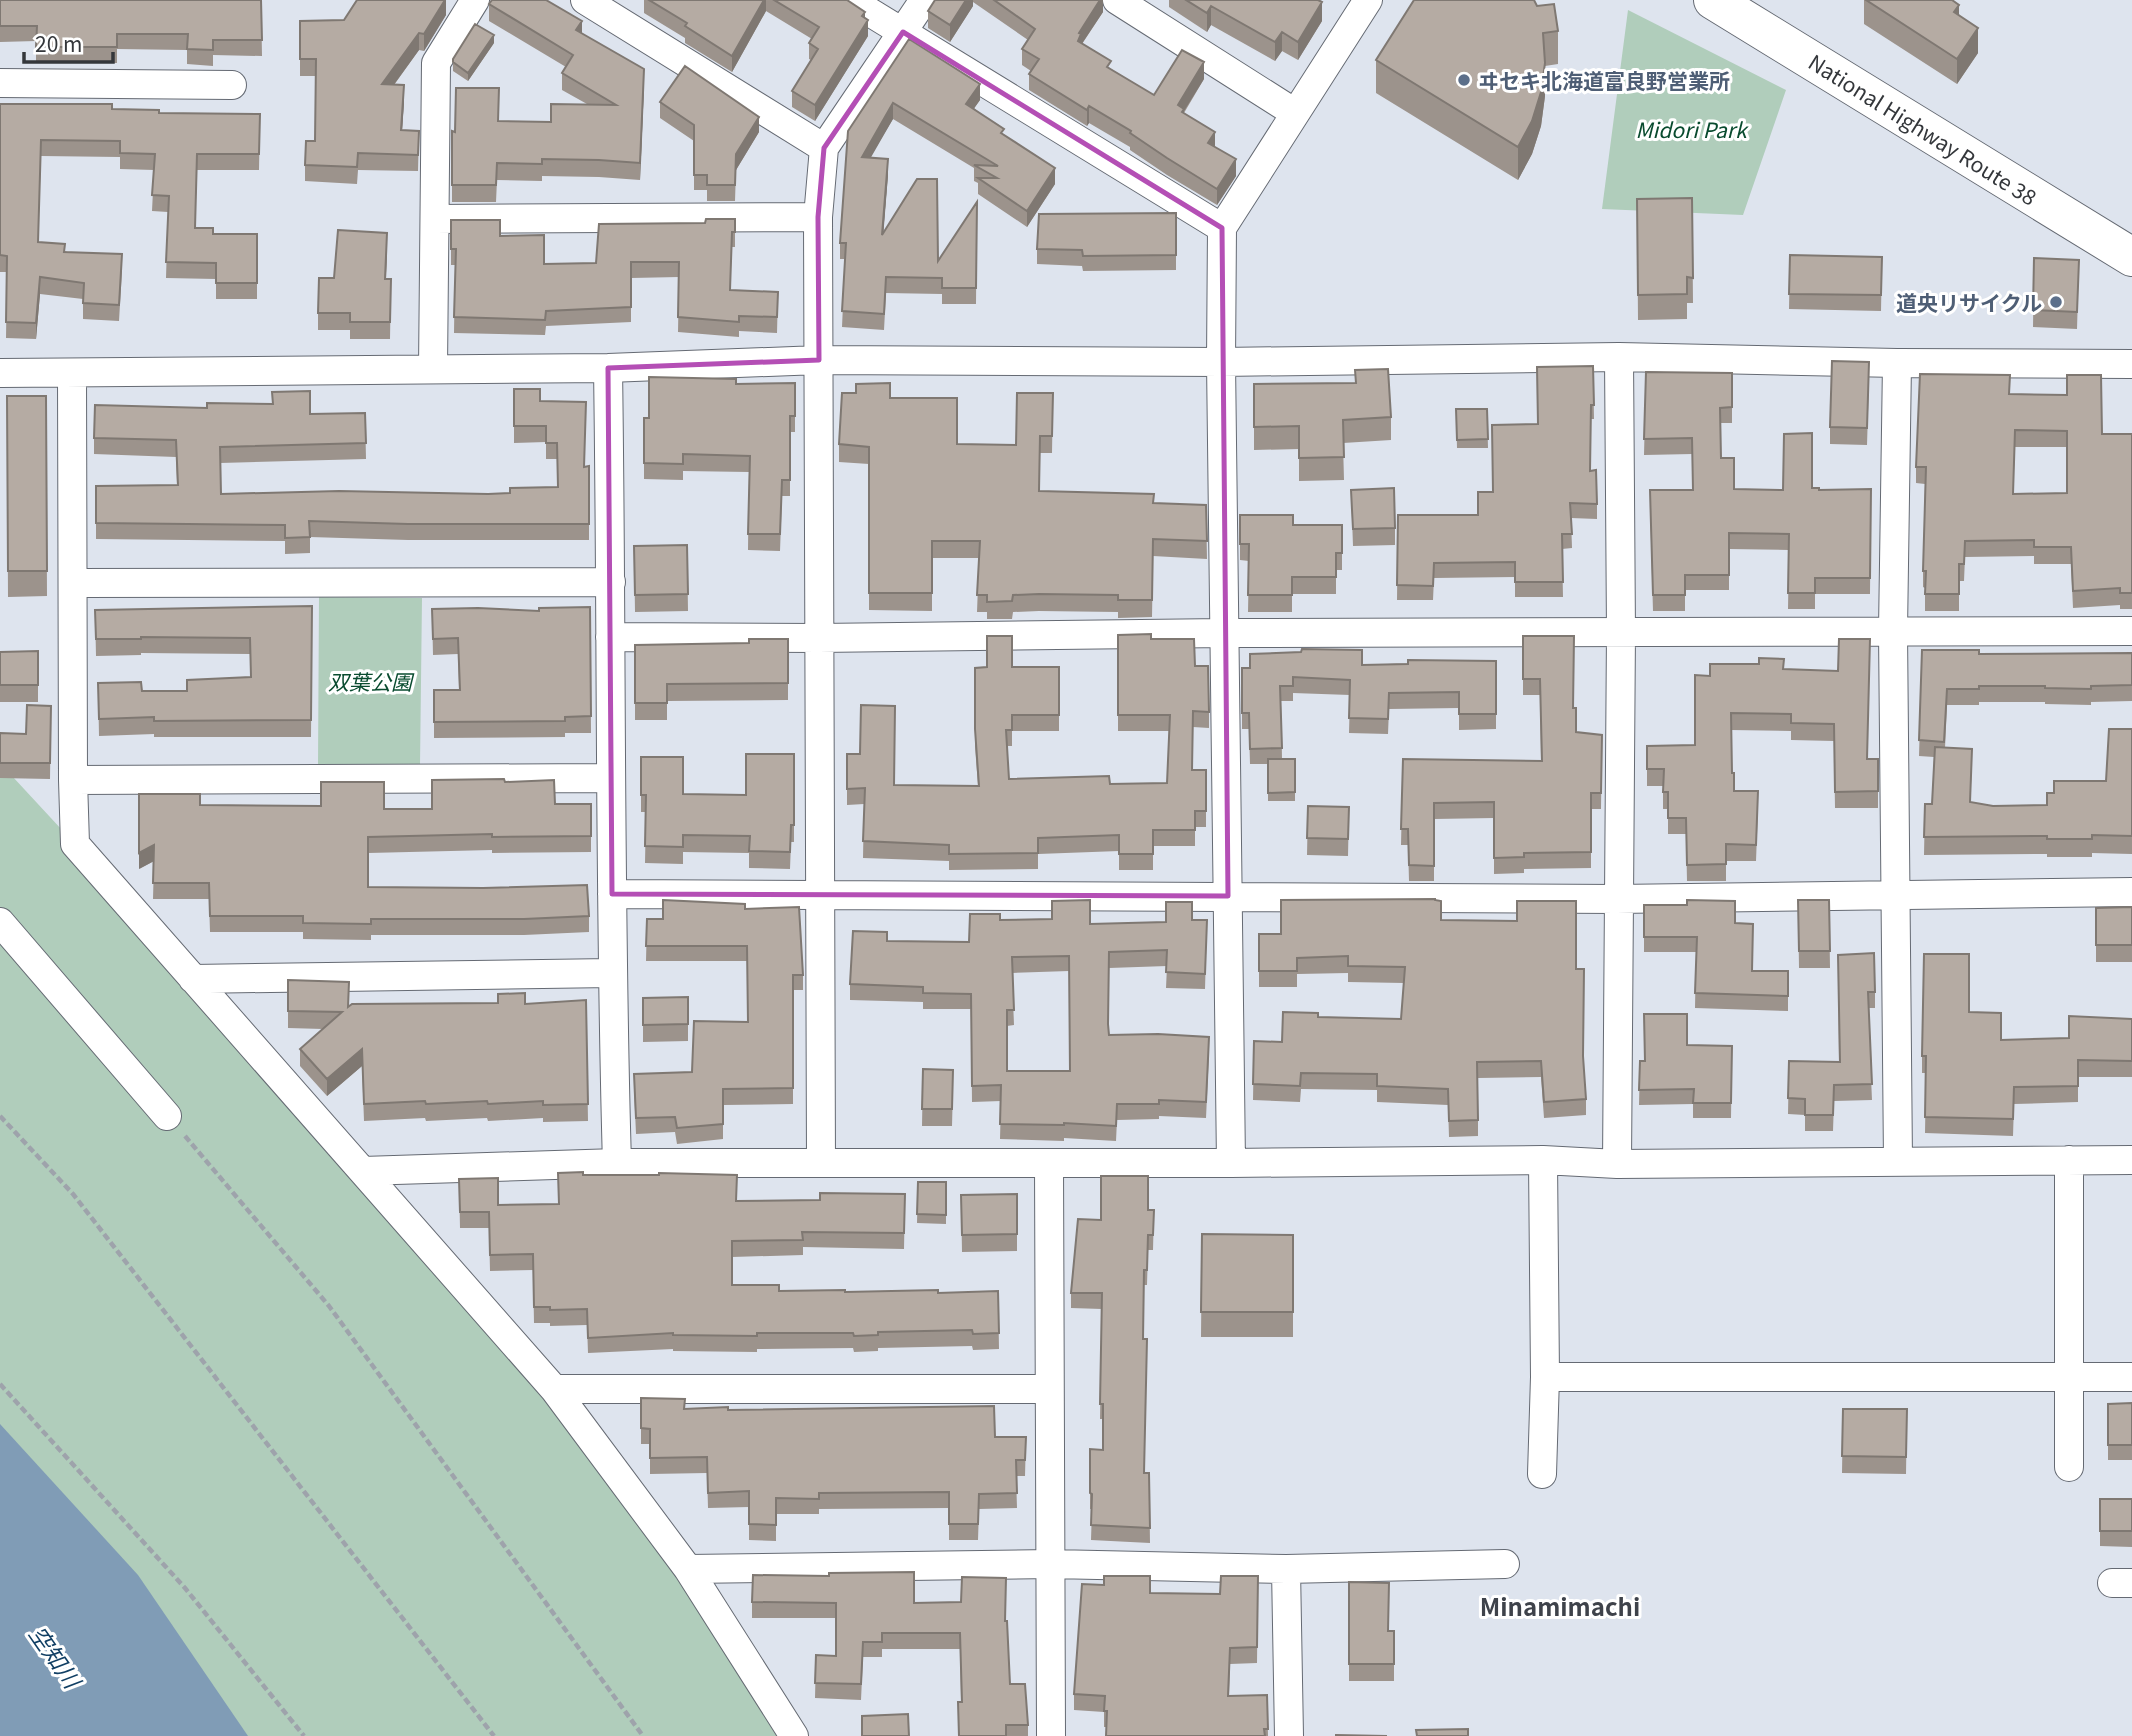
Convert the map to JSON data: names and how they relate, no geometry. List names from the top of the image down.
{
  "streets": {
    "highway": ["National Highway Route 38"]
  },
  "districts": ["Minamimachi"],
  "water": ["空知川"],
  "parks": ["Midori Park", "双葉公園"],
  "places": ["ヰセキ北海道富良野営業所", "道央リサイクル"],
  "scale_bar": "20 m"
}
